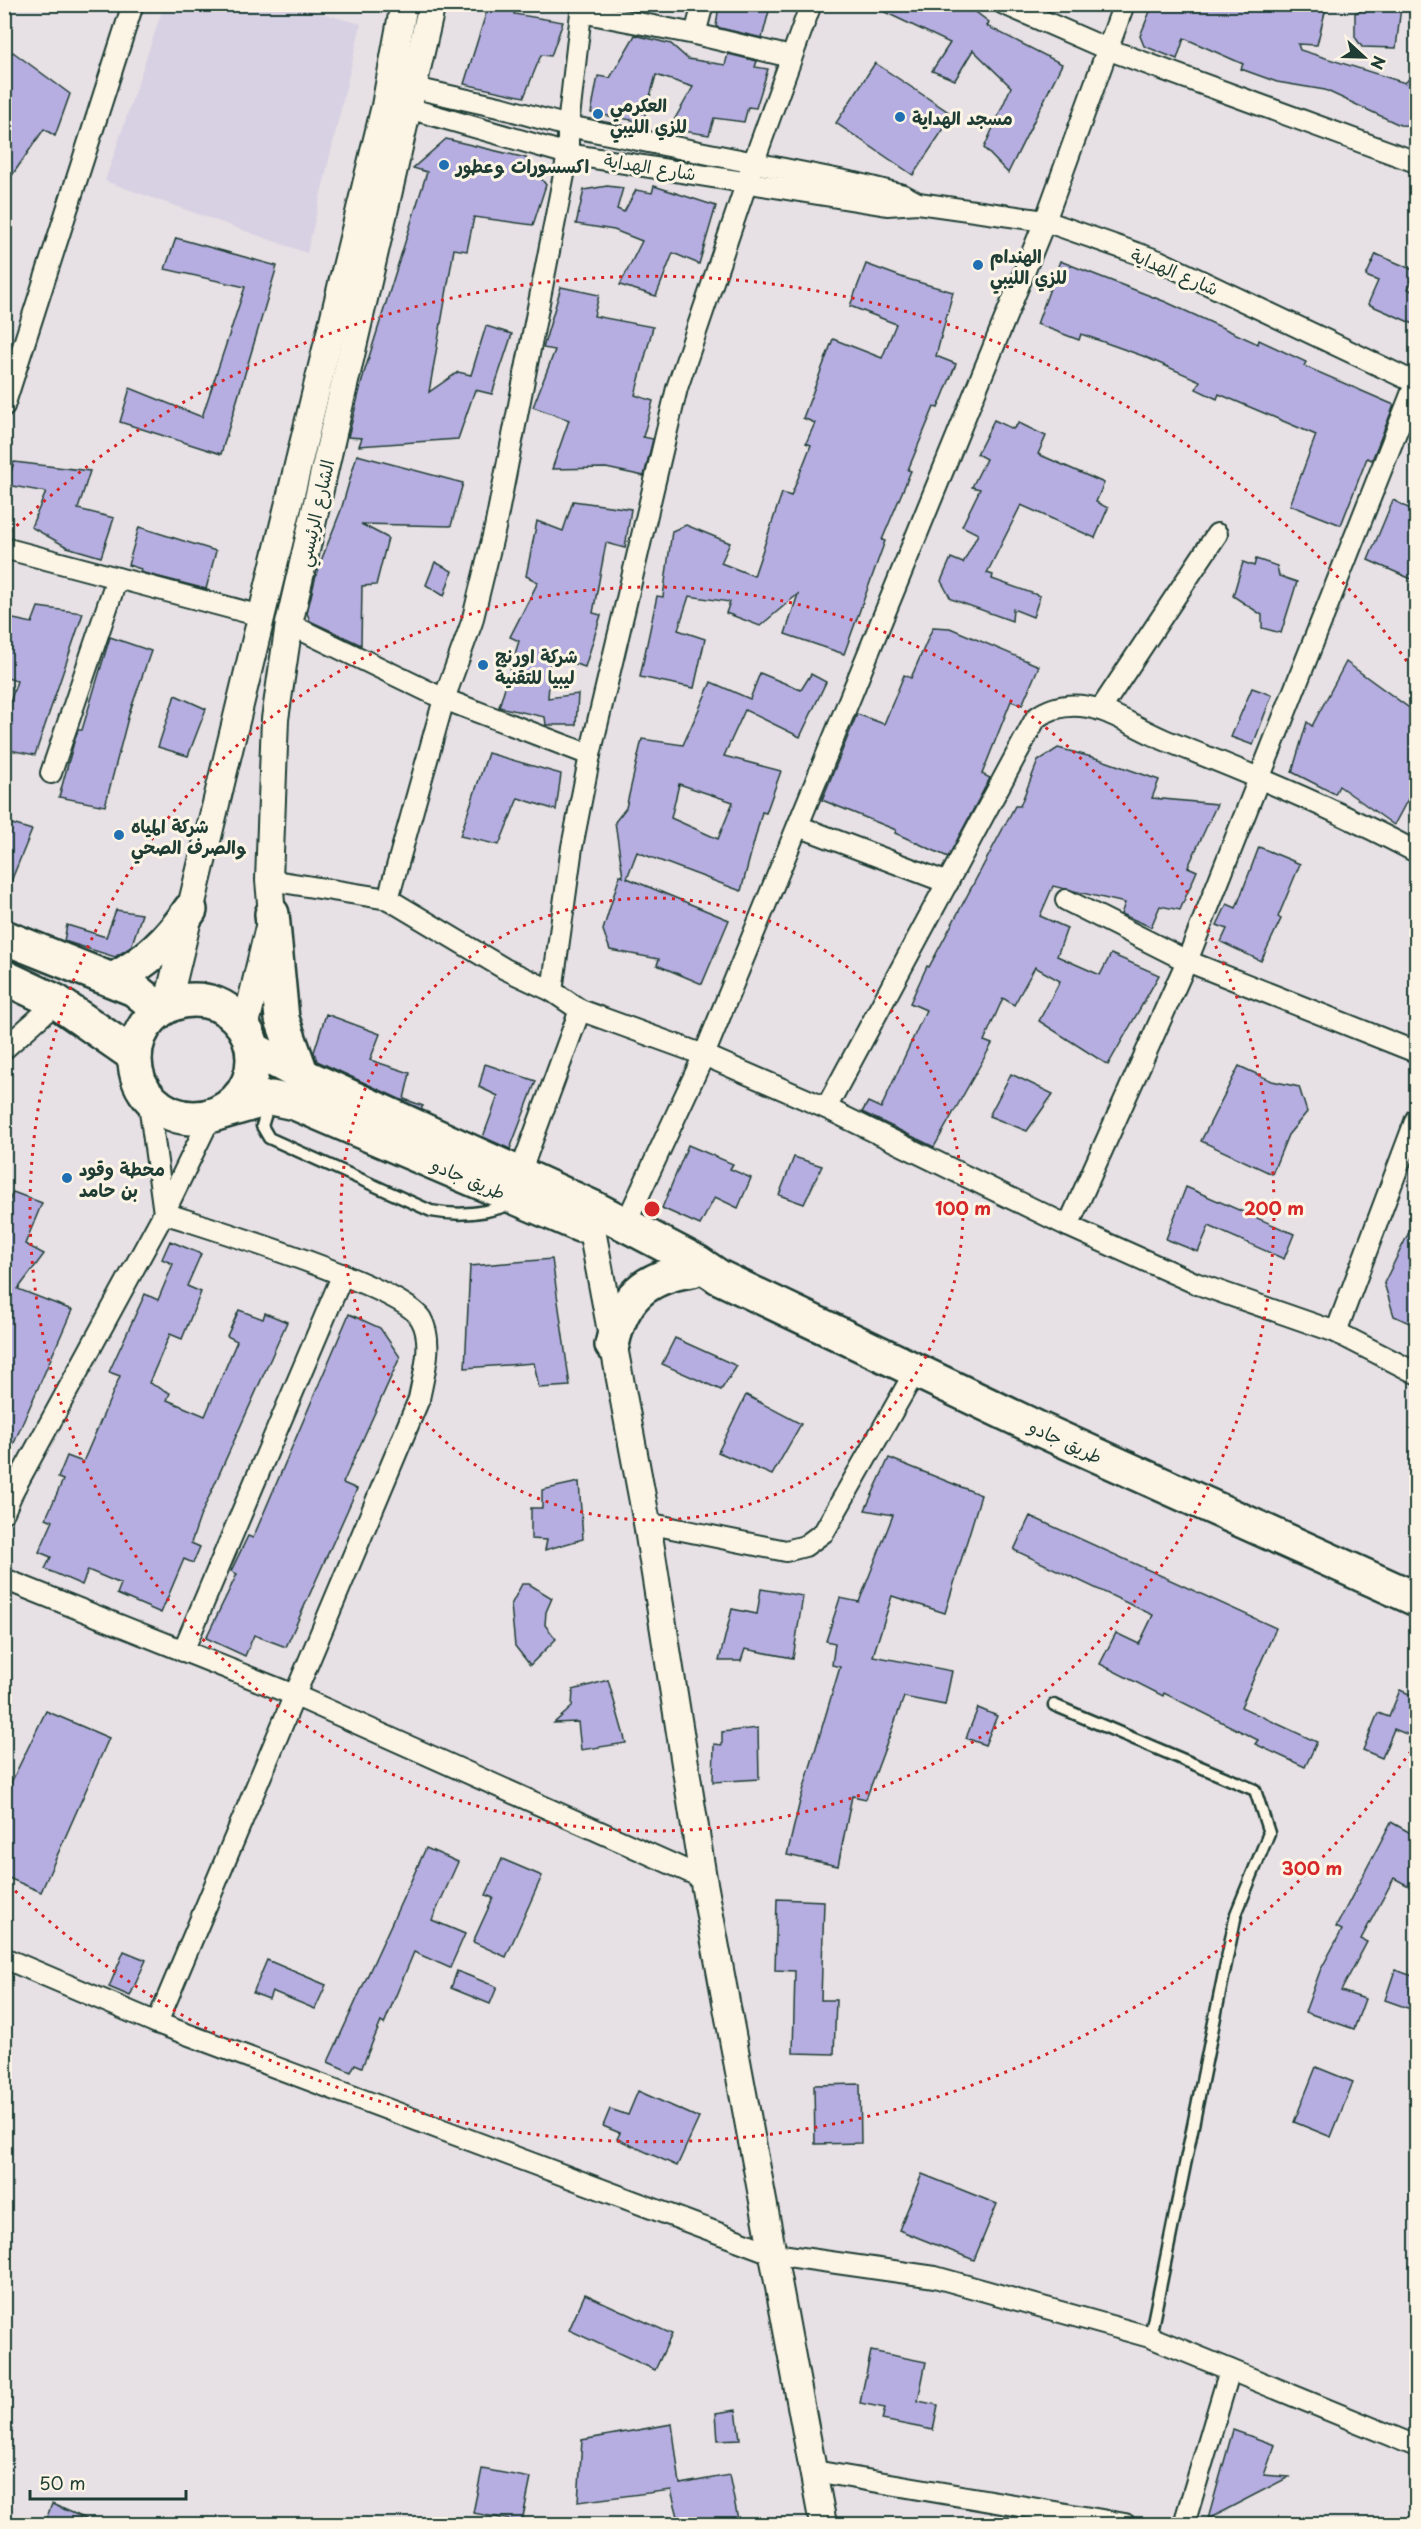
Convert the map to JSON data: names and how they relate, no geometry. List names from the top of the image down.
{
  "streets": {
    "highway": ["طريق جادو"],
    "street": ["شارع الهداية", "الشارع الرئيسي"]
  },
  "crossings": [
    ["شارع الهداية", "الشارع الرئيسي"],
    ["الشارع الرئيسي", "طريق جادو"]
  ],
  "places": [
    "العكرمي للزي الليبي",
    "مسجد الهداية",
    "اكسسورات وعطور",
    "الهندام للزي الليبي",
    "شركة اورنج ليبيا للتقنية",
    "شركة المياه والصرف الصحي",
    "محطة وقود بن حامد"
  ],
  "scale_bar": "50 m",
  "north": "right",
  "rings": ["100 m", "200 m", "300 m"]
}
